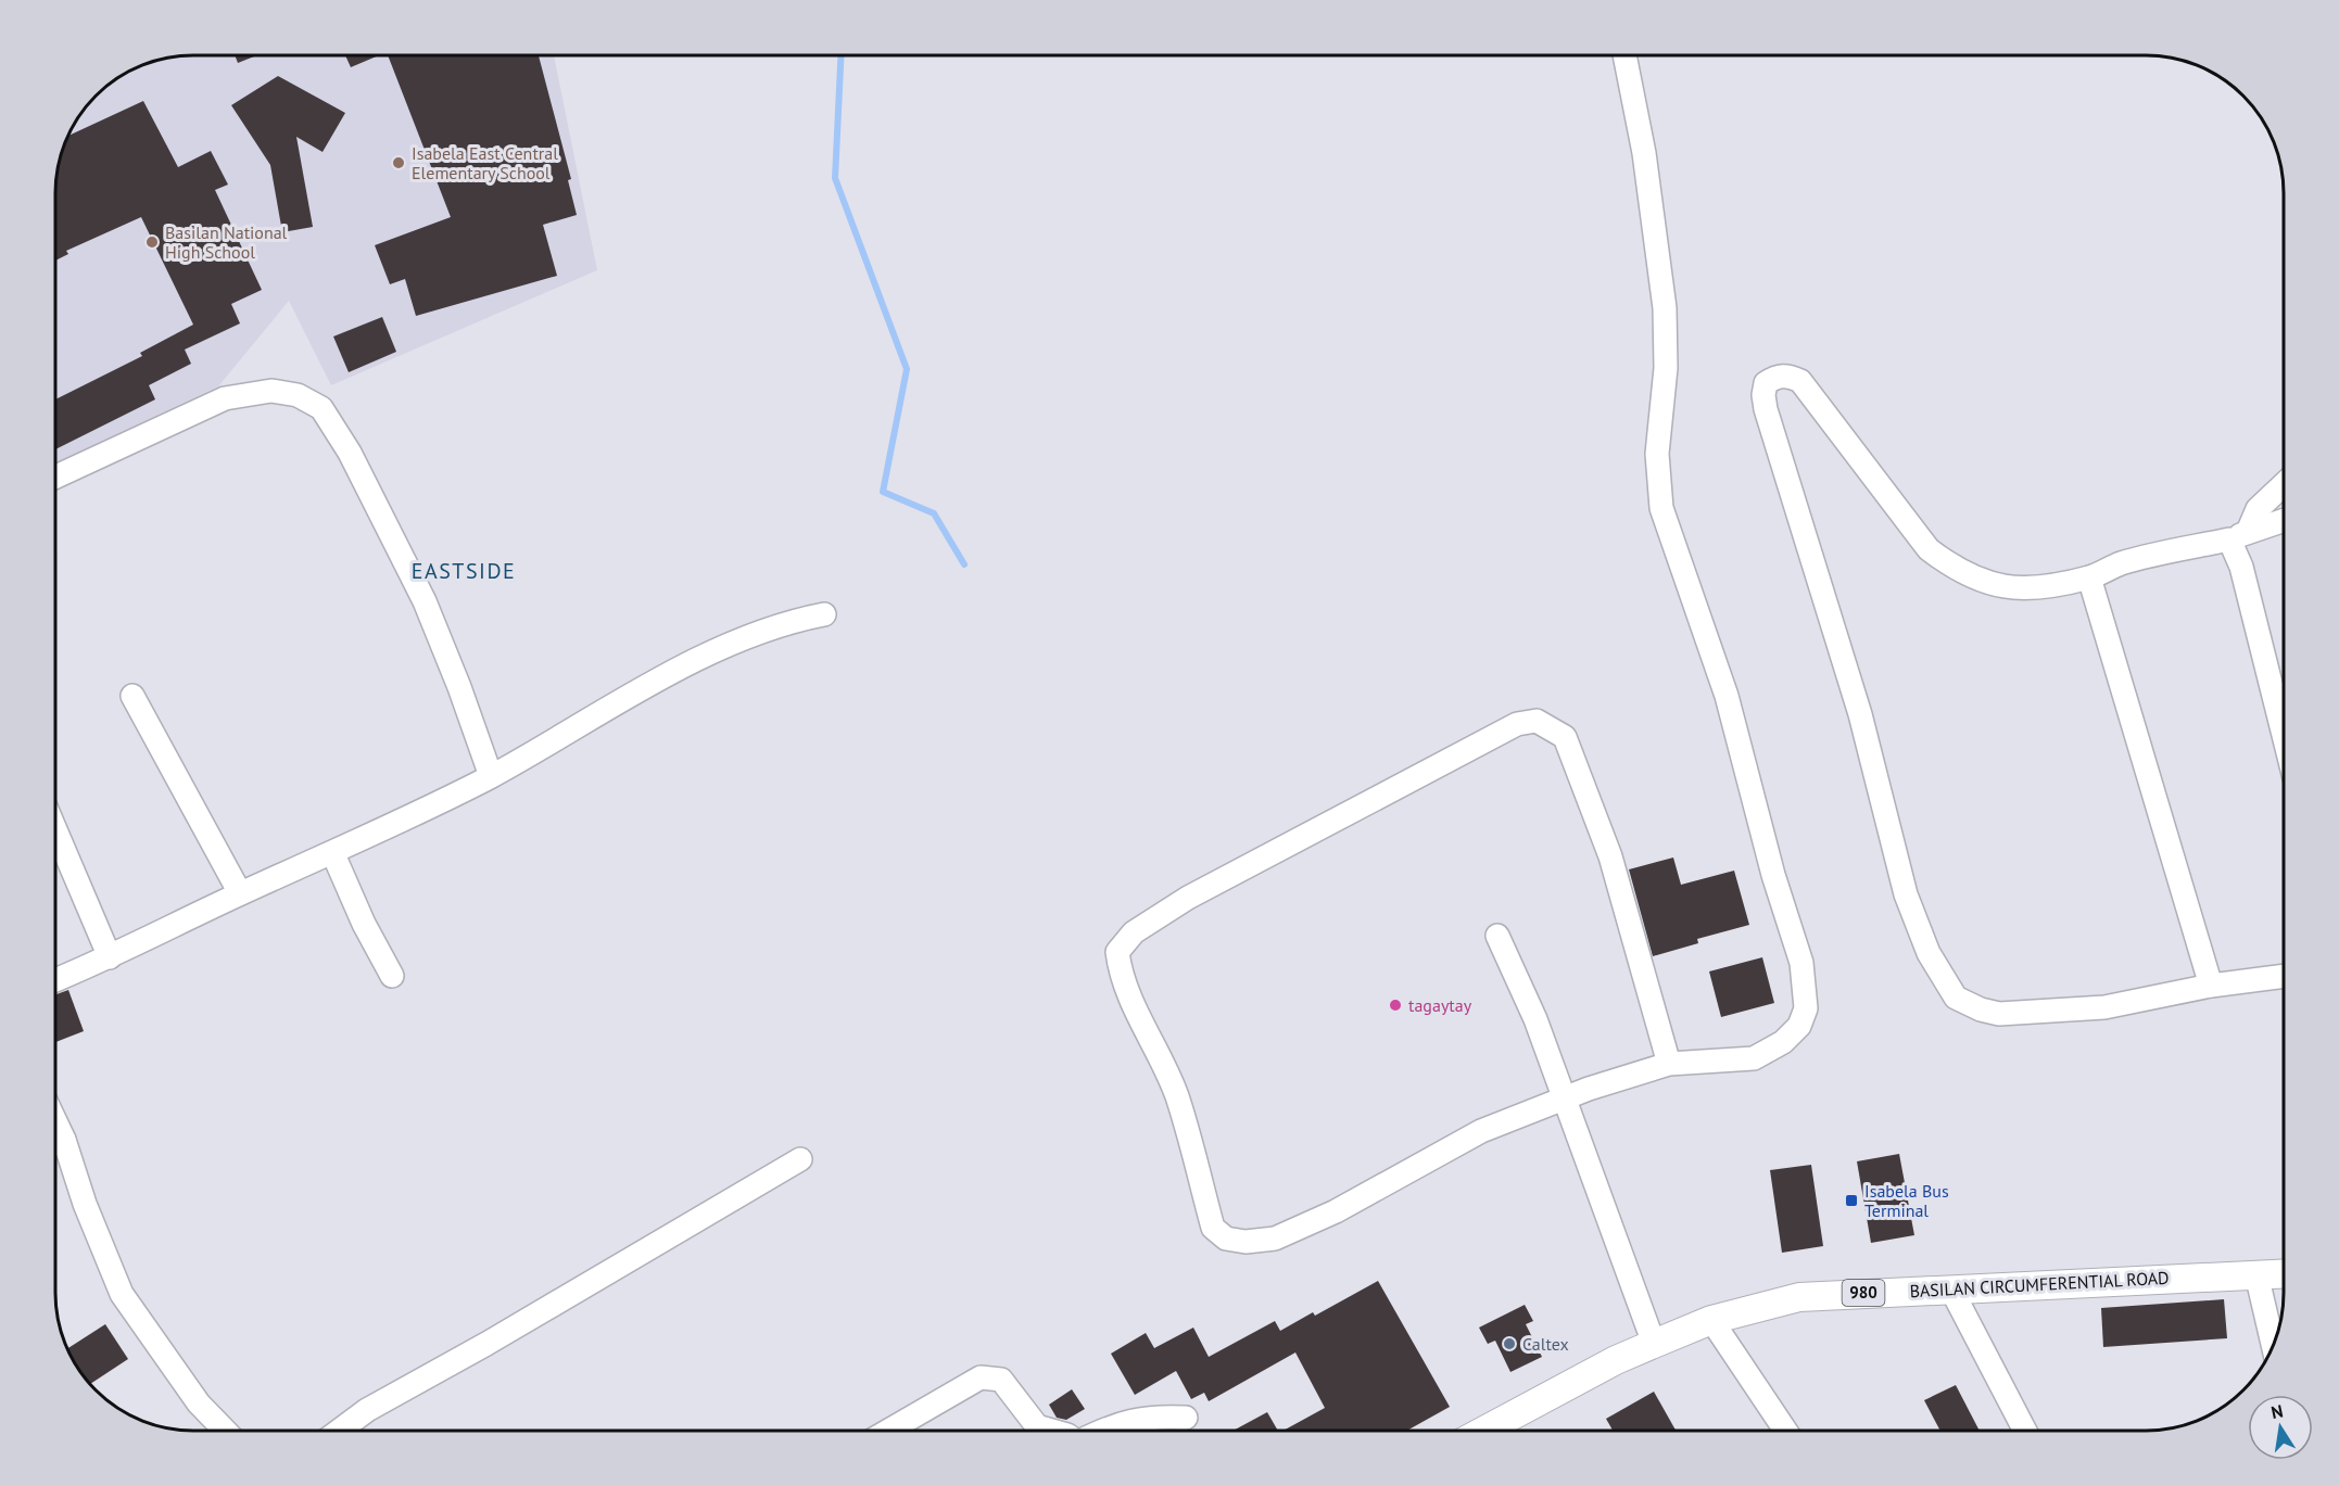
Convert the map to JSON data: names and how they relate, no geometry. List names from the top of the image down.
{
  "streets": {
    "main road": ["BASILAN CIRCUMFERENTIAL ROAD", "980"]
  },
  "districts": ["EASTSIDE"],
  "places": {
    "other": [
      "Isabela East Central Elementary School",
      "Basilan National High School",
      "tagaytay",
      "Caltex"
    ],
    "transit": ["Isabela Bus Terminal"]
  },
  "north": "top"
}
